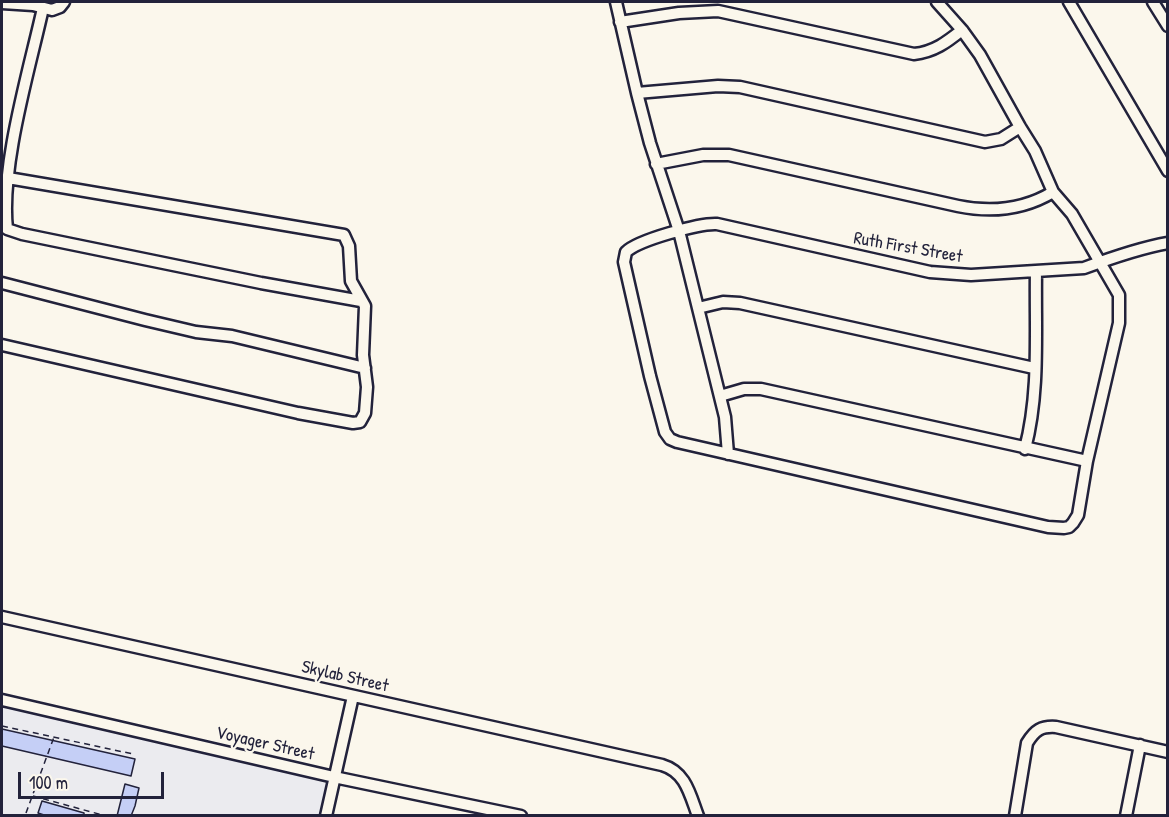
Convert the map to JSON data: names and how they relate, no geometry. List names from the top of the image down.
{
  "streets": {
    "street": ["Ruth First Street", "Skylab Street", "Voyager Street"]
  },
  "scale_bar": "100 m"
}
